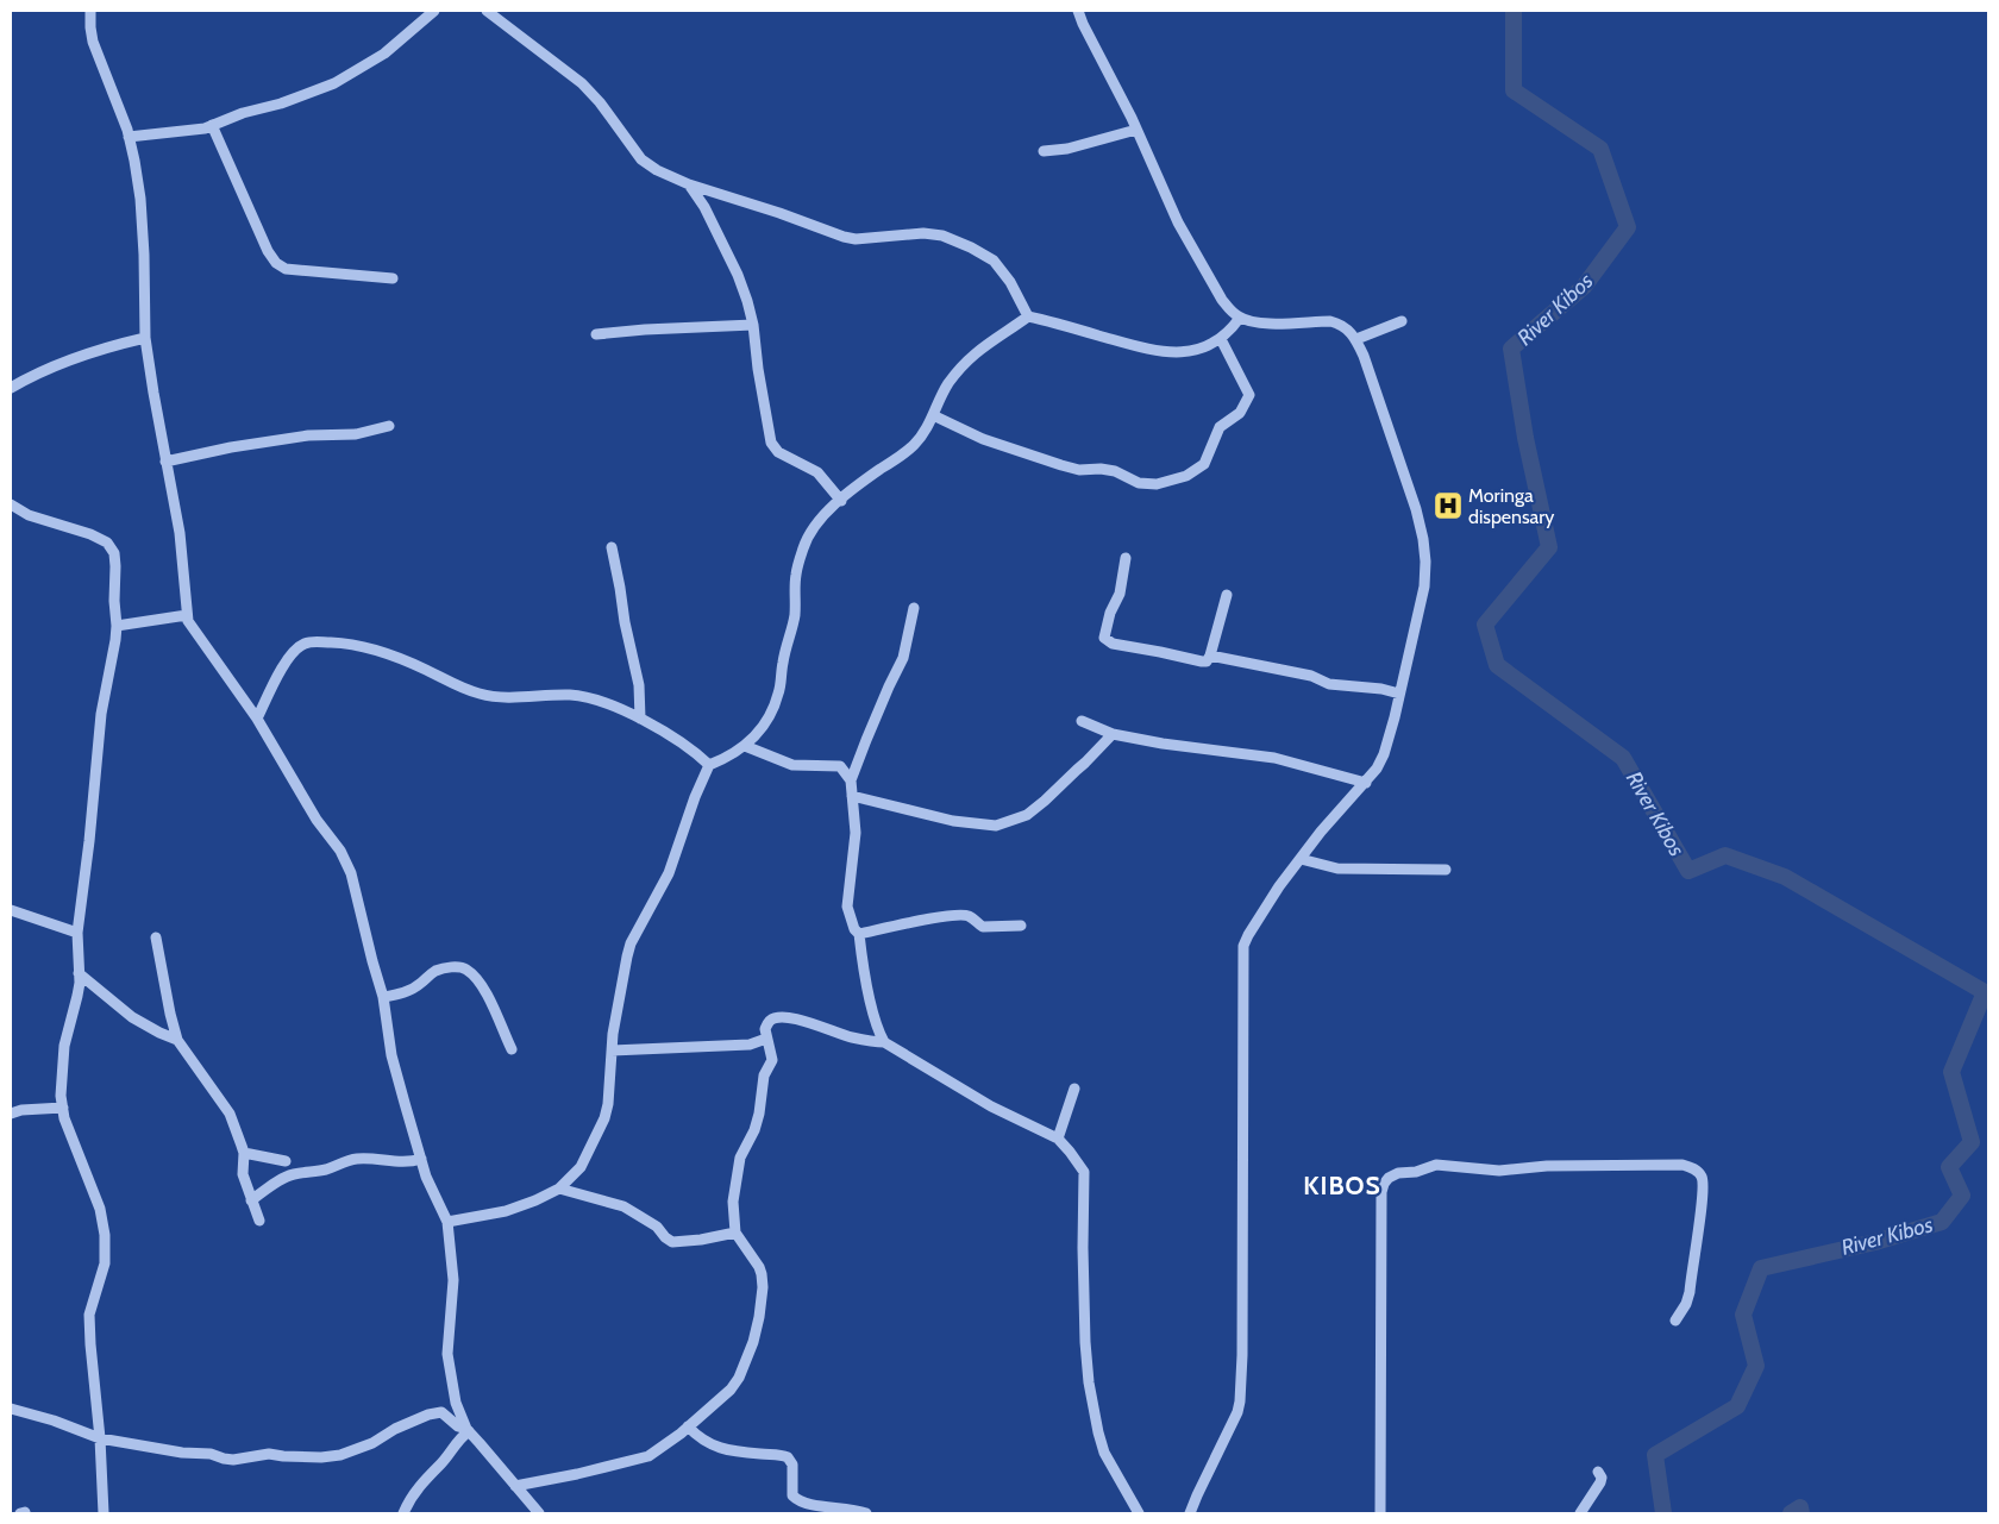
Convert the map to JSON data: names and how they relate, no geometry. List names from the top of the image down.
{
  "districts": ["KIBOS"],
  "water": ["River Kibos"],
  "places": {
    "hospital": ["Moringa dispensary"]
  }
}
